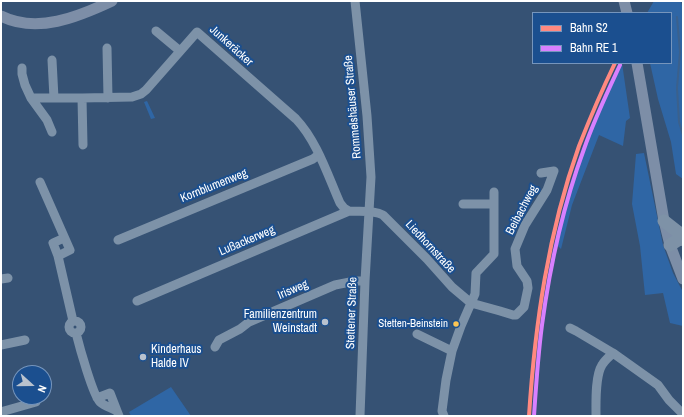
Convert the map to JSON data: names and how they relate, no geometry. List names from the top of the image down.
{
  "streets": {
    "street": [
      "Junkeräcker",
      "Rommelshäuser Straße",
      "Kornblumenweg",
      "Beibachweg",
      "Lußackerweg",
      "Liedhornstraße",
      "Irisweg",
      "Stettener Straße"
    ]
  },
  "crossings": [
    ["Junkeräcker", "Kornblumenweg"],
    ["Junkeräcker", "Lußackerweg"],
    ["Rommelshäuser Straße", "Lußackerweg"],
    ["Rommelshäuser Straße", "Liedhornstraße"],
    ["Rommelshäuser Straße", "Stettener Straße"],
    ["Beibachweg", "Liedhornstraße"],
    ["Lußackerweg", "Liedhornstraße"],
    ["Lußackerweg", "Stettener Straße"],
    ["Liedhornstraße", "Stettener Straße"],
    ["Irisweg", "Stettener Straße"]
  ],
  "places": ["Familienzentrum Weinstadt", "Stetten-Beinstein", "Kinderhaus Halde IV"],
  "lines": ["rail line S2"],
  "legend": ["Bahn S2", "Bahn RE 1"],
  "north": "right"
}
